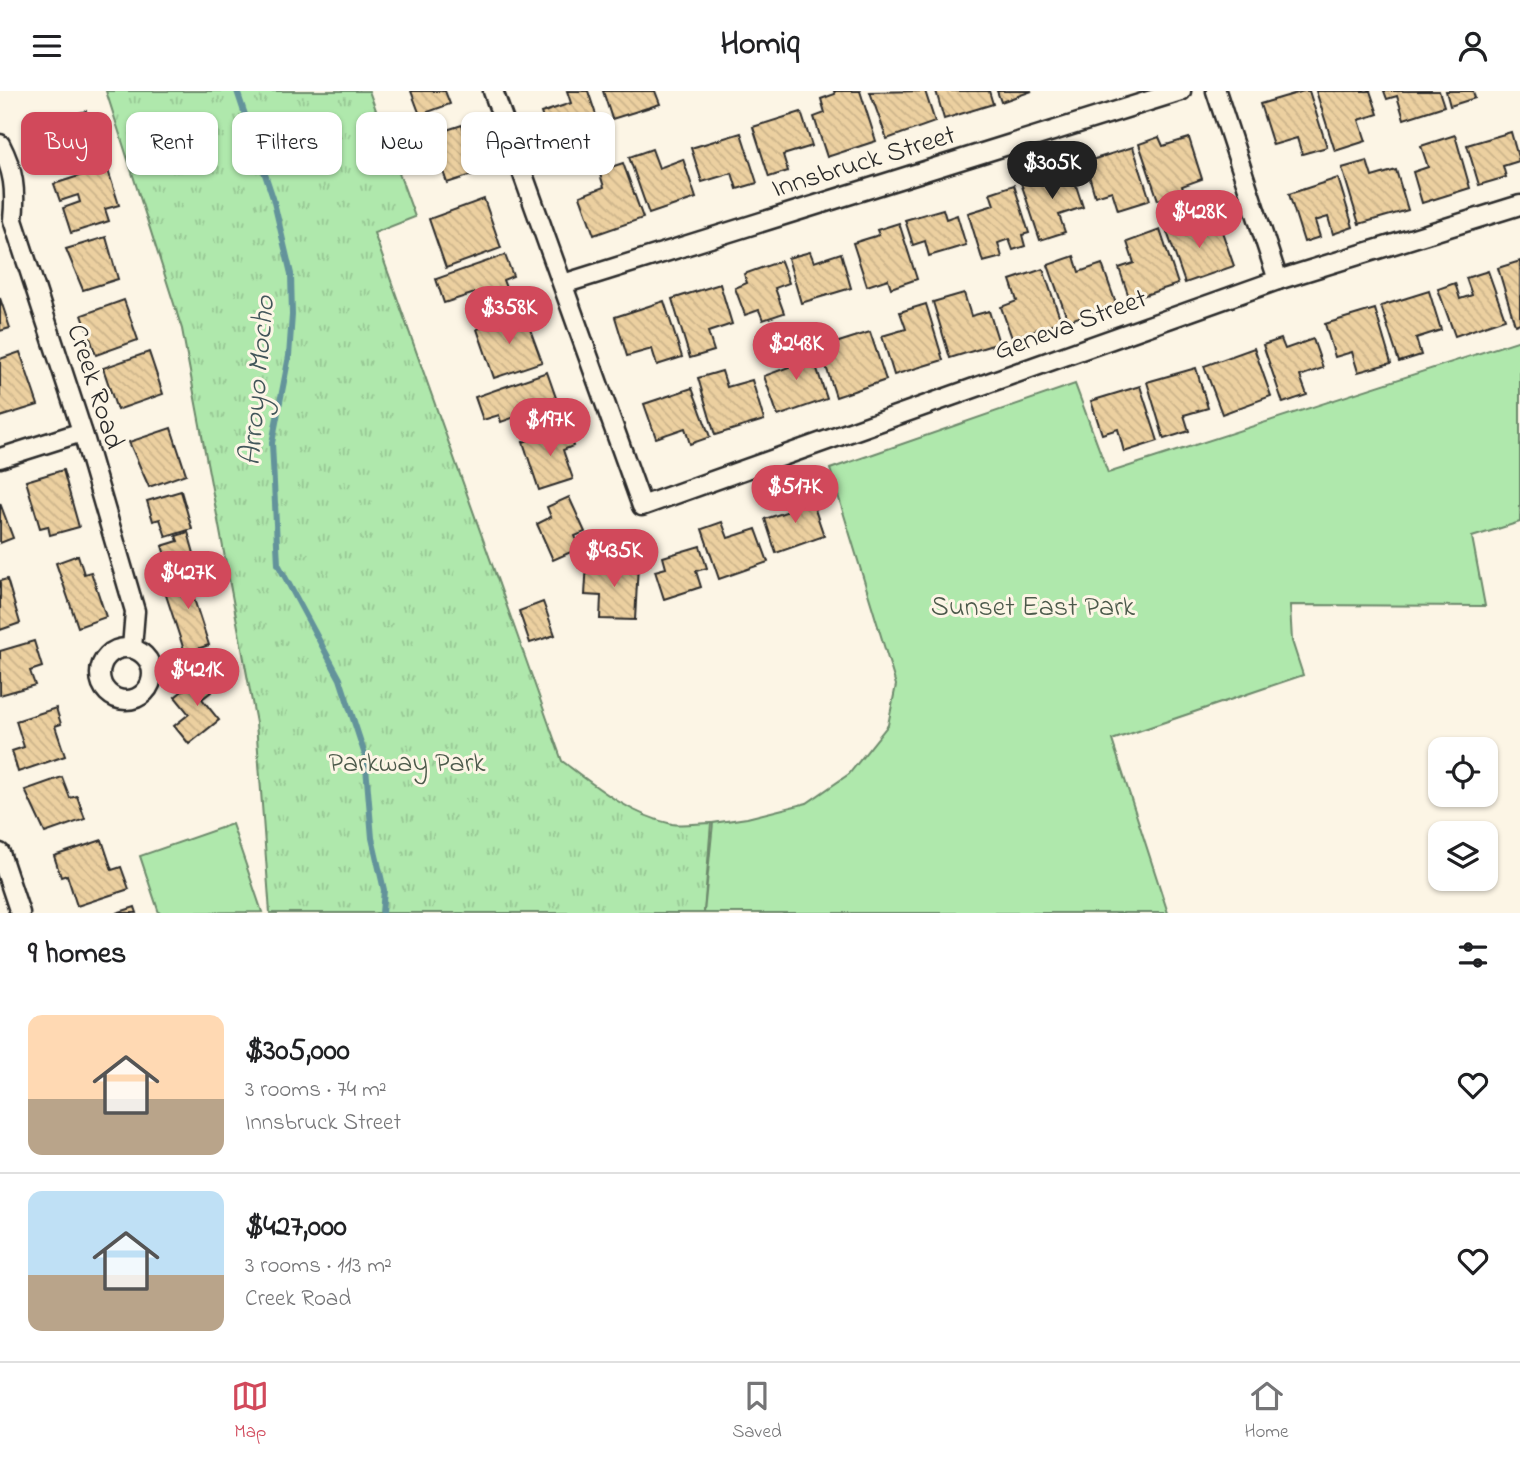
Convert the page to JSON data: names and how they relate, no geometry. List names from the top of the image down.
{
  "streets": {
    "street": ["Innsbruck Street", "Geneva Street", "Creek Road"]
  },
  "crossings": [
    ["Innsbruck Street", "Geneva Street"]
  ],
  "water": ["Arroyo Mocho"],
  "parks": ["Sunset East Park", "Parkway Park"],
  "page": {
    "header": "Homiq",
    "chip": [
      "Buy",
      "Rent",
      "Filters",
      "New",
      "Apartment"
    ],
    "price": [
      "$305K",
      "$428K",
      "$358K",
      "$248K",
      "$197K",
      "$517K",
      "$435K",
      "$427K",
      "$421K"
    ],
    "heading": "9 homes",
    "list": [
      {
        "name": "$305,000",
        "note": "3 rooms · 74 m² · Innsbruck Street"
      },
      {
        "name": "$427,000",
        "note": "3 rooms · 113 m² · Creek Road"
      }
    ],
    "tabs": ["Map", "Saved", "Home"]
  }
}
